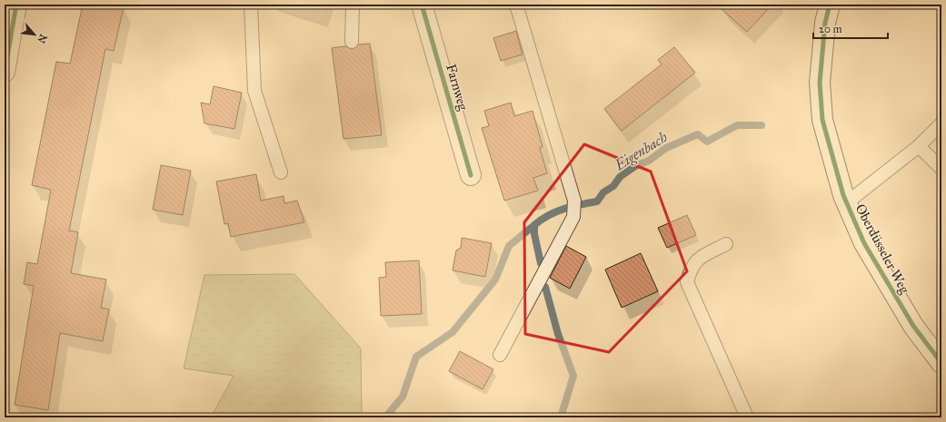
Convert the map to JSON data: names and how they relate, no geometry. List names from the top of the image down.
{
  "streets": {
    "street": ["Farnweg", "Oberdüsseler Weg"]
  },
  "water": ["Eigenbach"],
  "scale_bar": "20 m",
  "north": "bottom right"
}
